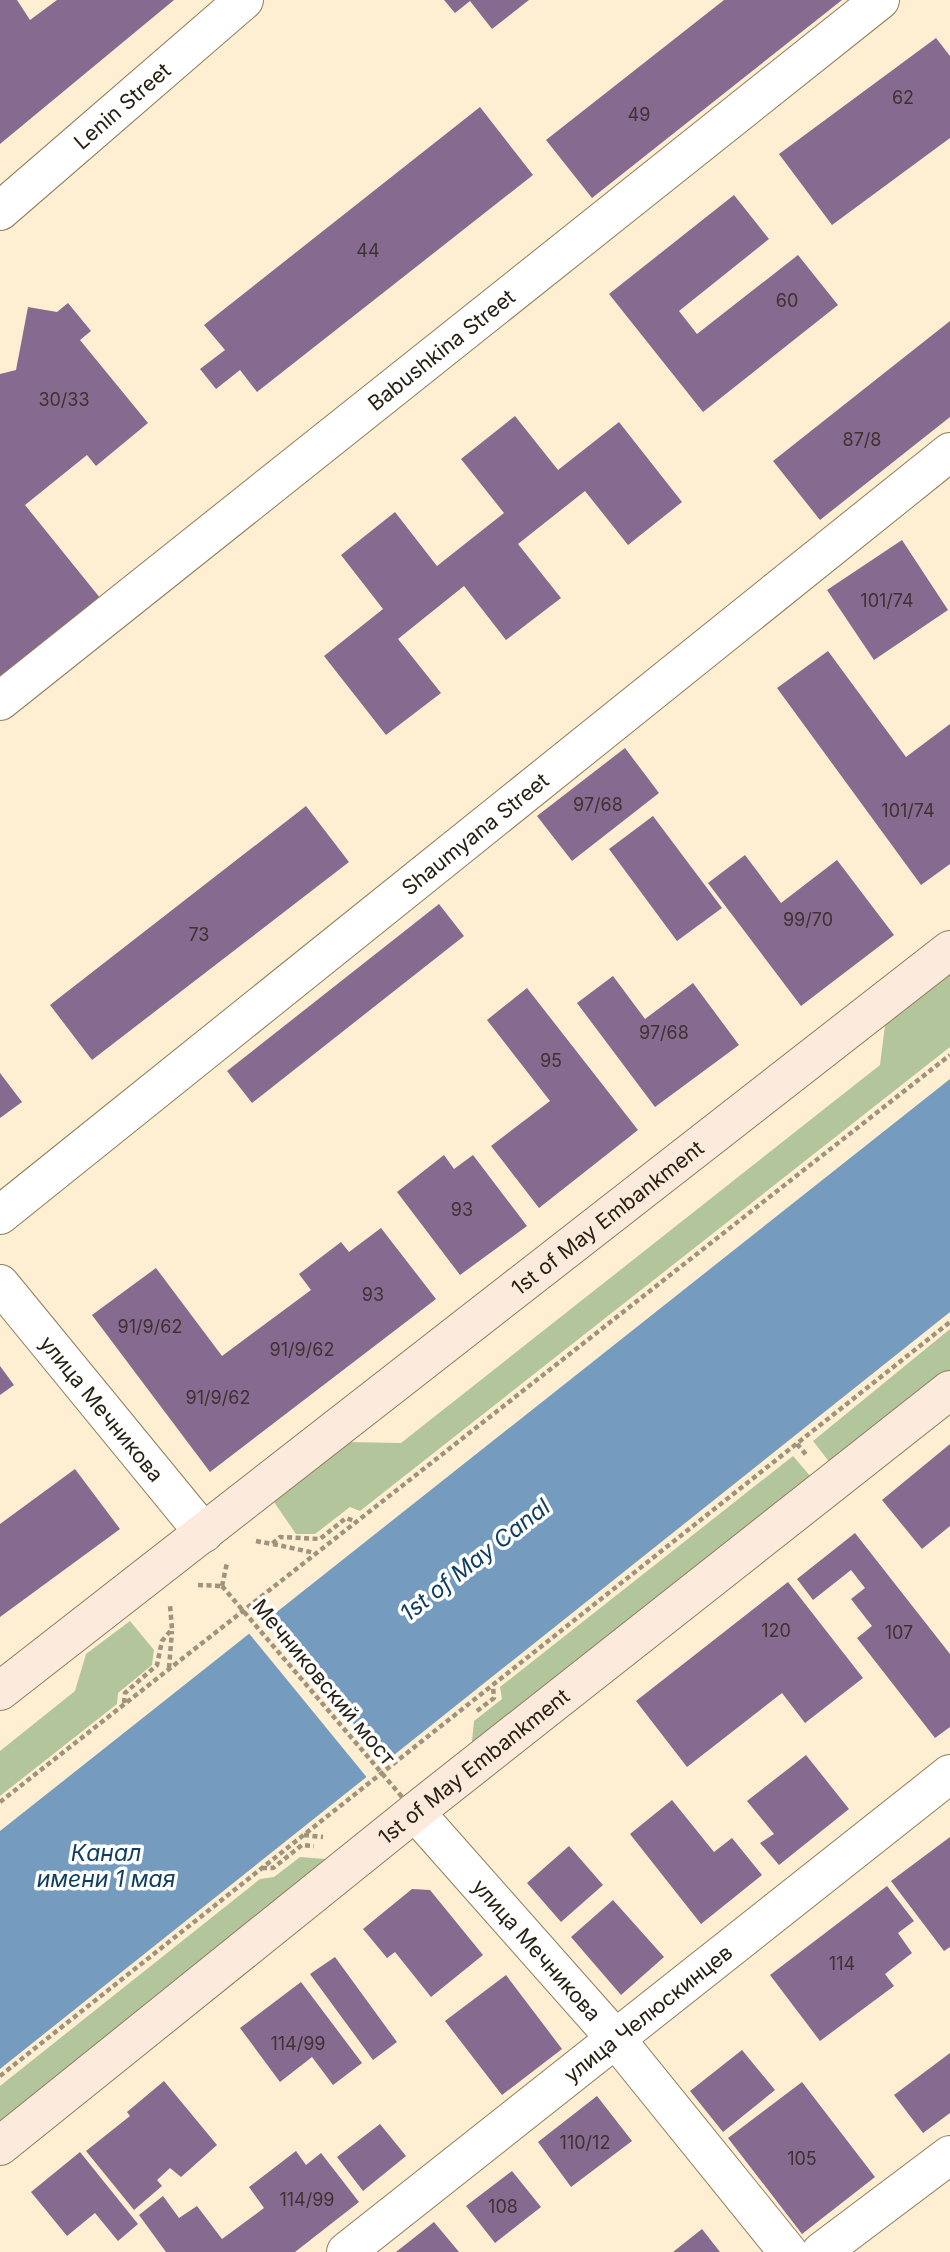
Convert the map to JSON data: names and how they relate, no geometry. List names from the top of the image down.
{
  "streets": {
    "main road": ["1st of May Embankment"],
    "street": [
      "Lenin Street",
      "Babushkina Street",
      "Shaumyana Street",
      "улица Мечникова",
      "улица Челюскинцев"
    ],
    "path": ["Мечниковский мост"]
  },
  "crossings": [
    ["1st of May Embankment", "улица Мечникова"],
    ["1st of May Embankment", "Мечниковский мост"],
    ["улица Мечникова", "Мечниковский мост"],
    ["улица Мечникова", "улица Челюскинцев"]
  ],
  "water": ["1st of May Canal", "Канал имени 1 мая"],
  "house_numbers": [
    "62",
    "49",
    "44",
    "60",
    "30/33",
    "87/8",
    "101/74",
    "97/68",
    "101/74",
    "99/70",
    "73",
    "97/68",
    "95",
    "93",
    "93",
    "91/9/62",
    "91/9/62",
    "91/9/62",
    "120",
    "107",
    "114",
    "114/99",
    "110/12",
    "105",
    "114/99",
    "108"
  ]
}
